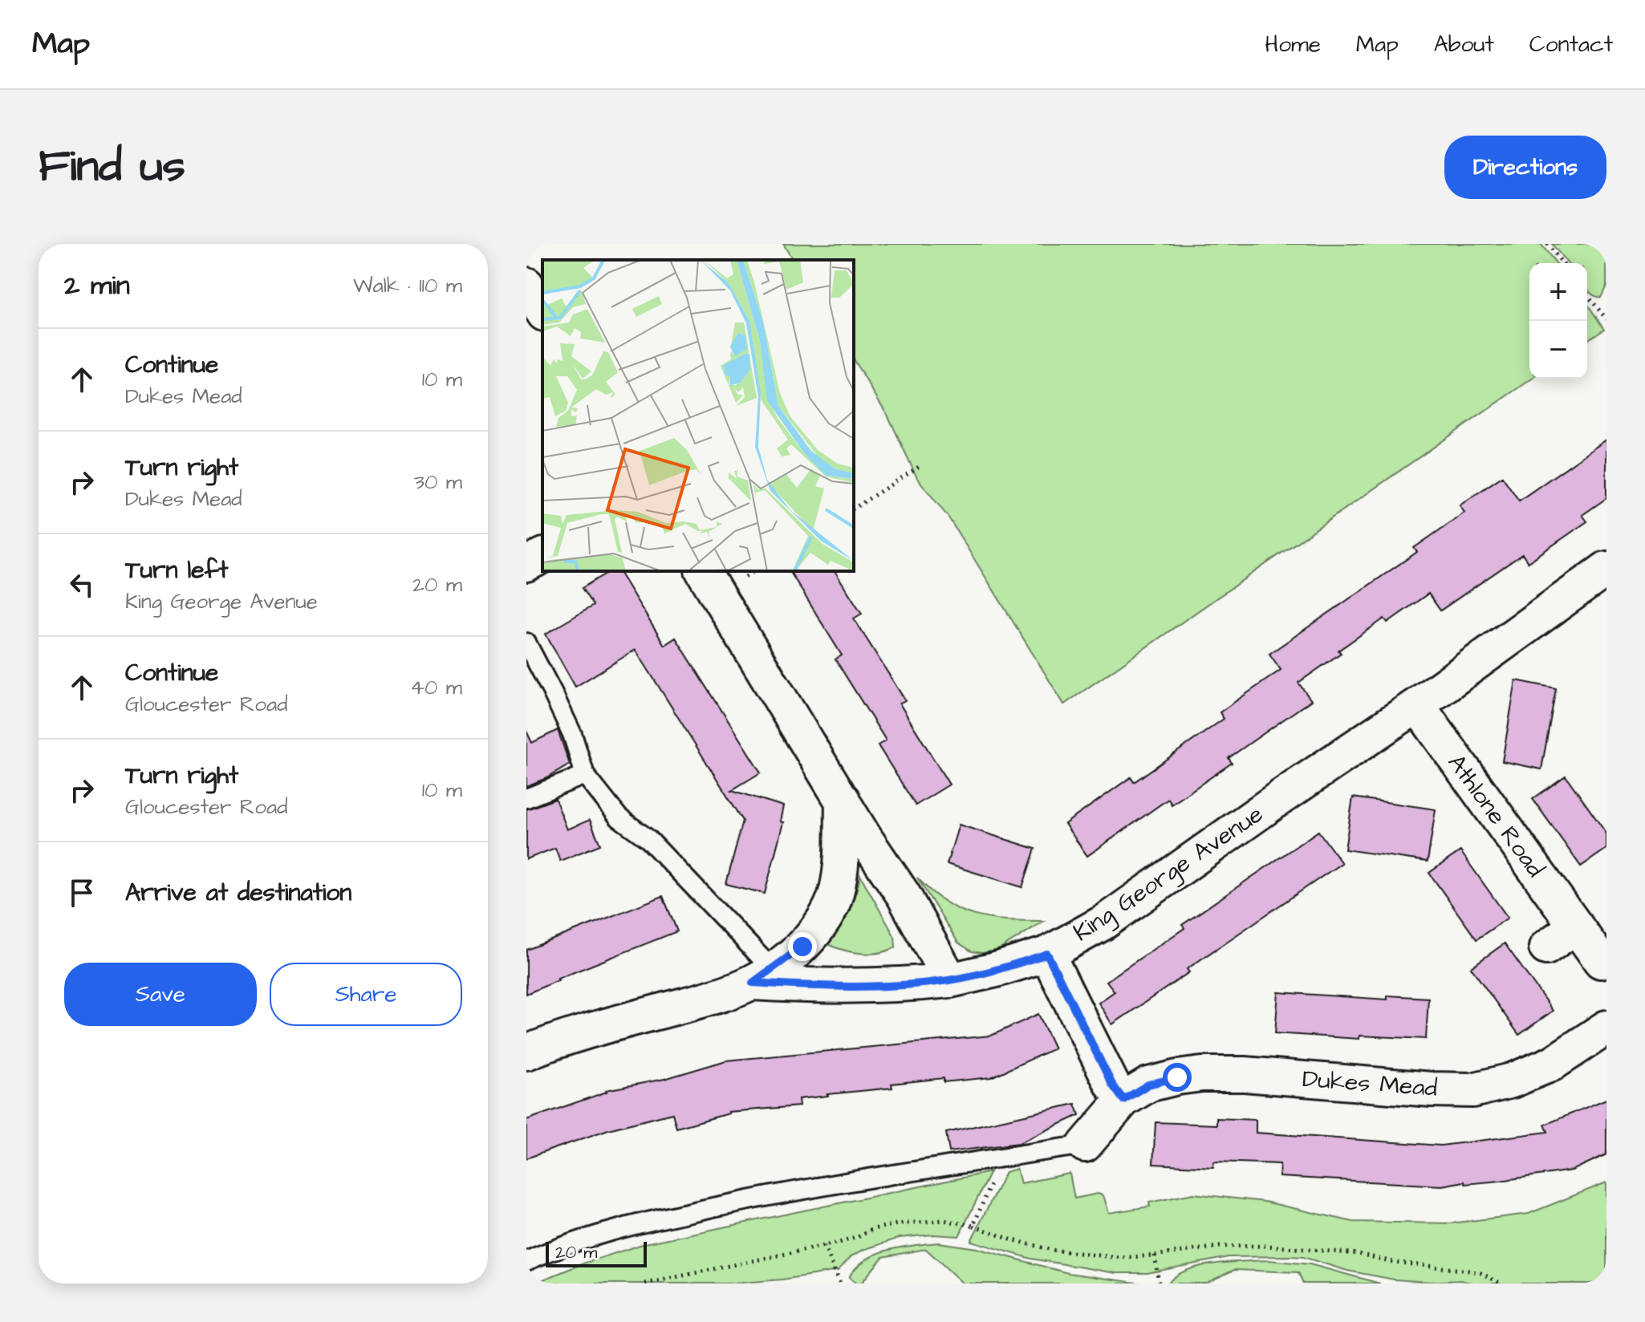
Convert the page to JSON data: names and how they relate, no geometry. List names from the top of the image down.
{
  "streets": {
    "street": ["Athlone Road", "King George Avenue", "Dukes Mead"]
  },
  "crossings": [
    ["Athlone Road", "King George Avenue"]
  ],
  "scale_bar": "20 m",
  "page": {
    "header": "Map",
    "nav": [
      "Home",
      "Map",
      "About",
      "Contact"
    ],
    "title": "Find us",
    "buttons": [
      "Directions",
      ["Save", "Share"]
    ],
    "heading": ["2 min", "Walk · 110 m"],
    "map_buttons": ["+", "−"],
    "list": [
      ["Continue", "Dukes Mead", "10 m"],
      ["Turn right", "Dukes Mead", "30 m"],
      ["Turn left", "King George Avenue", "20 m"],
      ["Continue", "Gloucester Road", "40 m"],
      ["Turn right", "Gloucester Road", "10 m"],
      "Arrive at destination"
    ],
    "scale": "20 m"
  }
}
